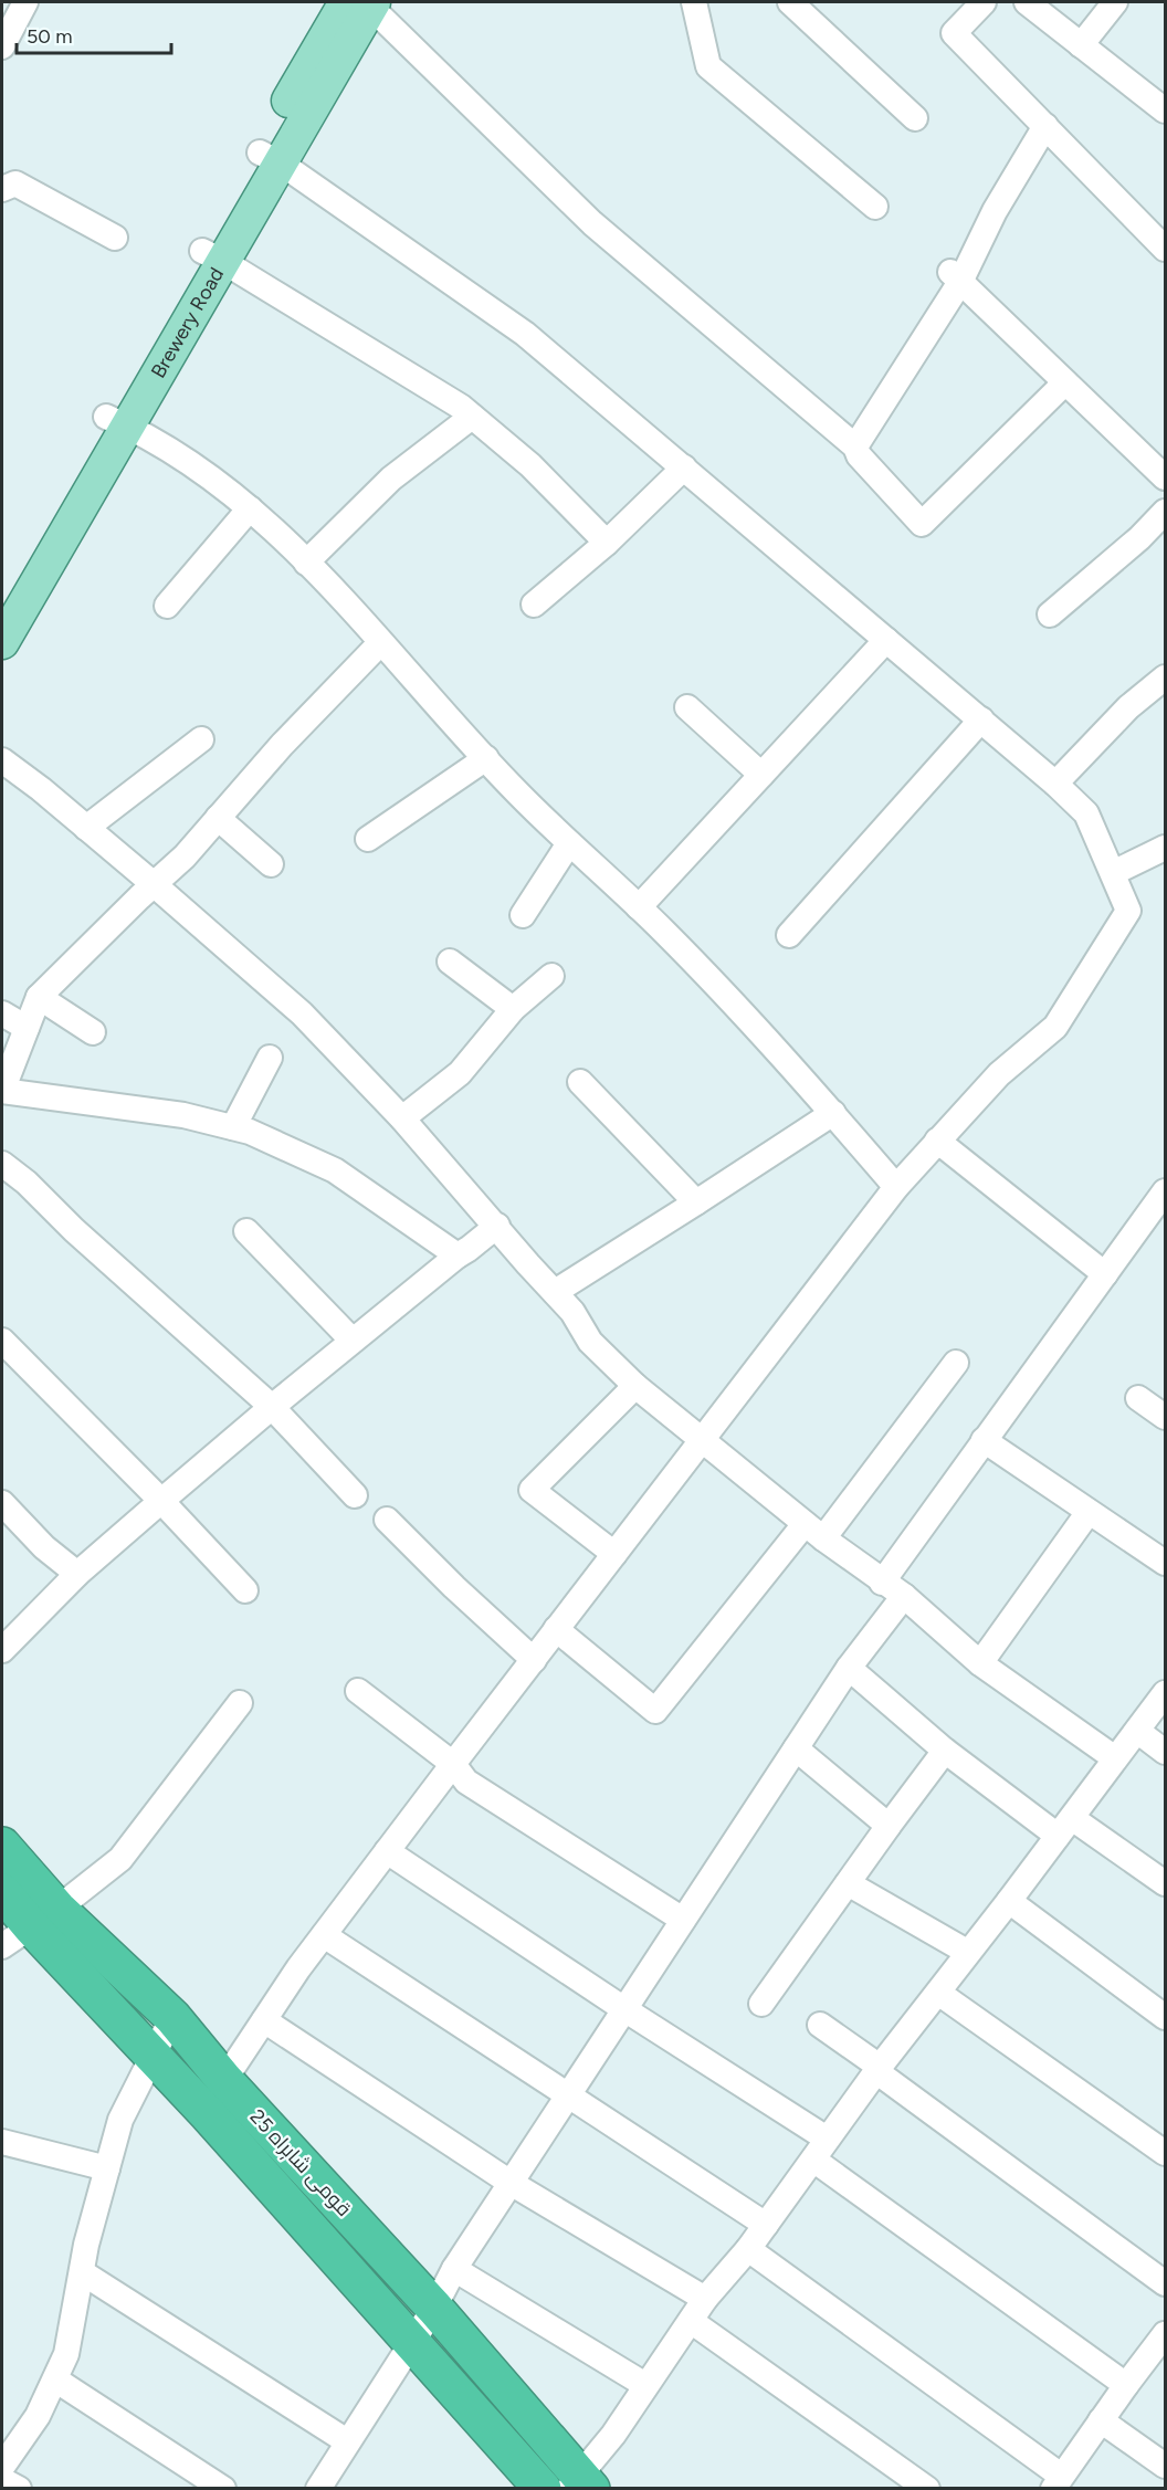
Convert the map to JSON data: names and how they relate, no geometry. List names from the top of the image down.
{
  "streets": {
    "highway": ["قومی شاہراہ 25"],
    "main road": ["Brewery Road"]
  },
  "scale_bar": "50 m"
}
